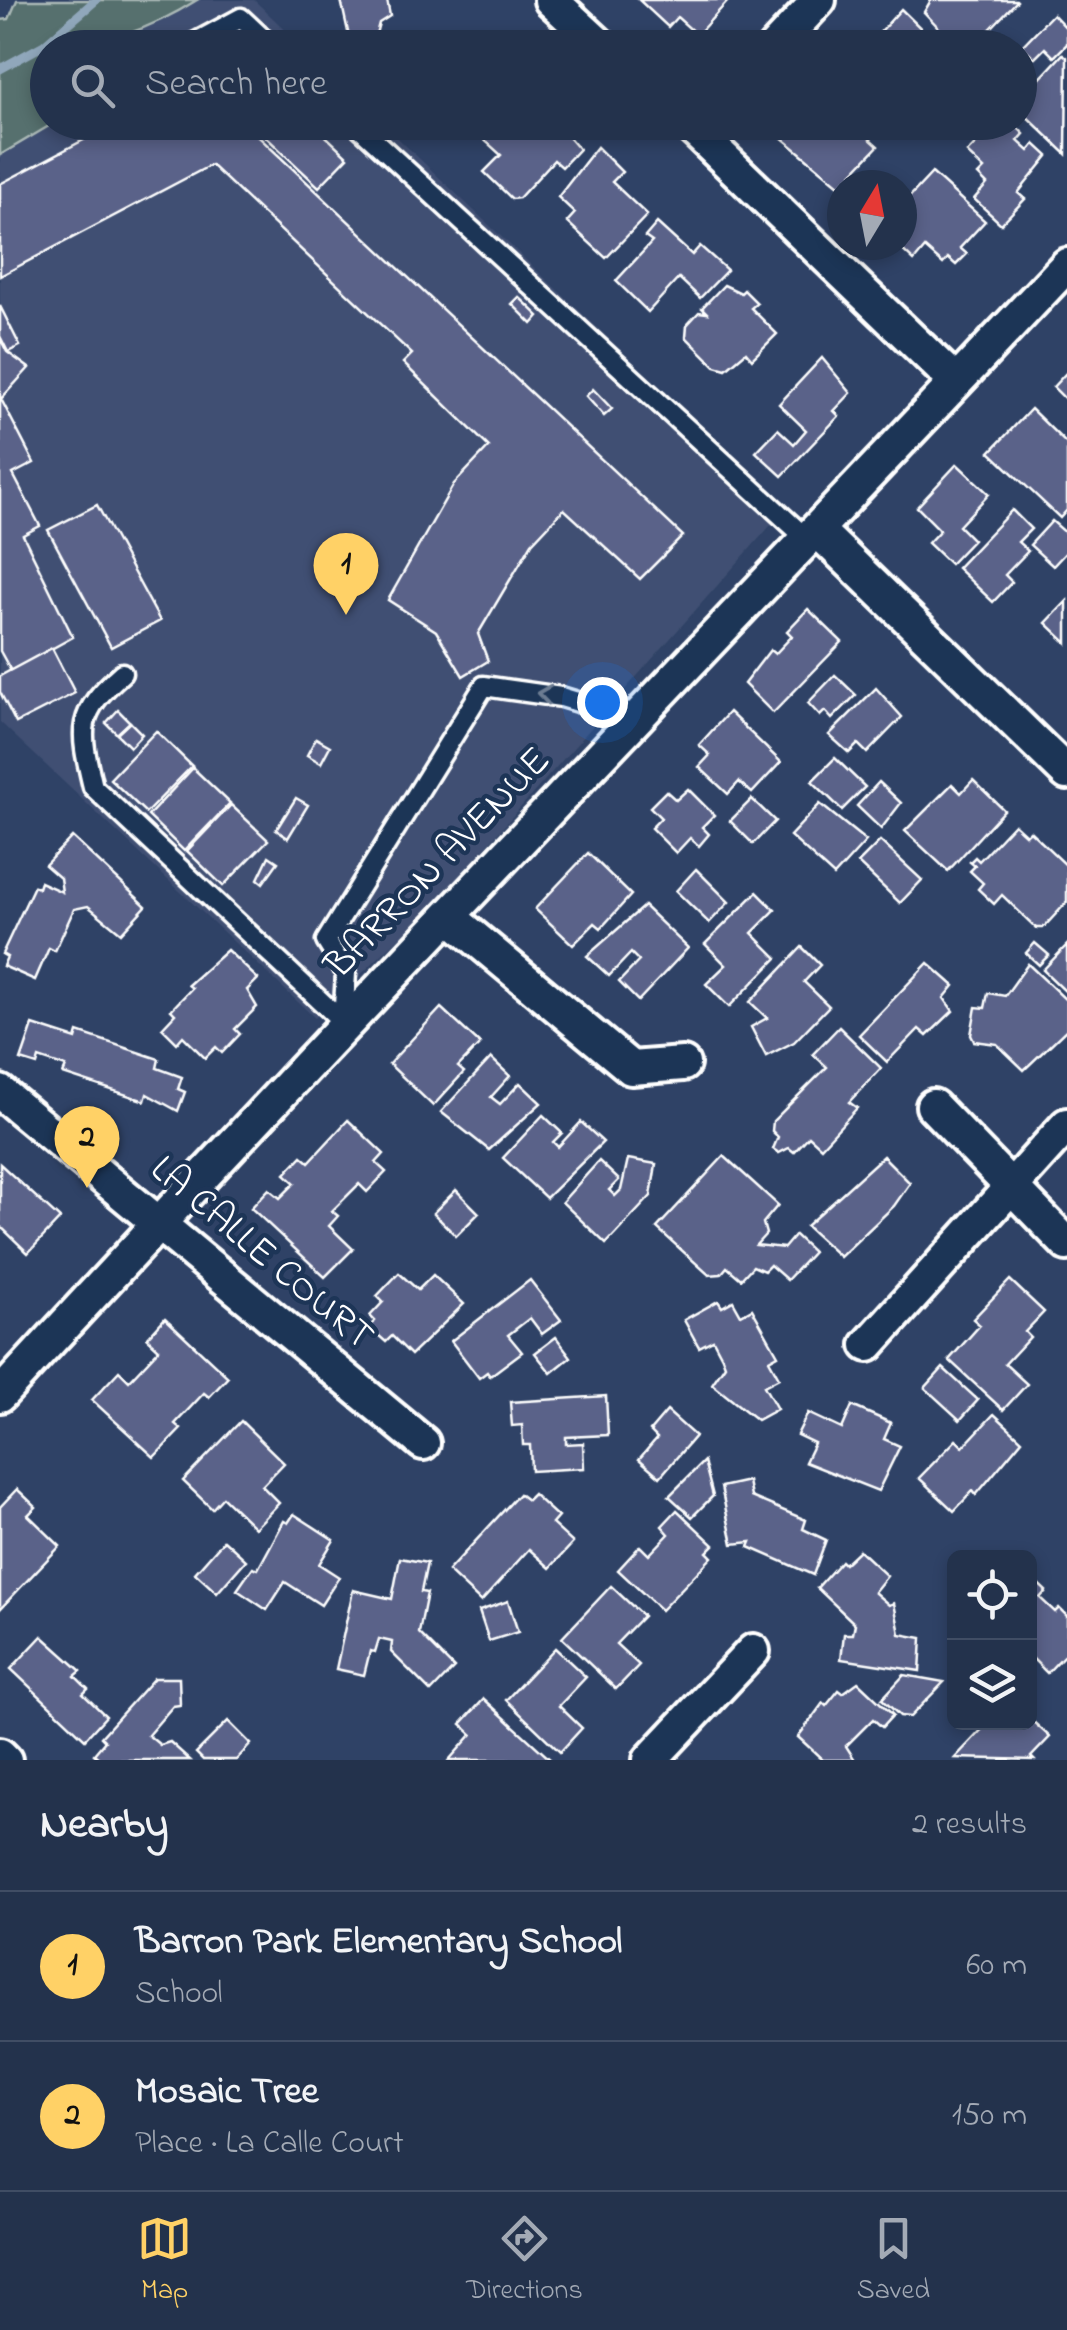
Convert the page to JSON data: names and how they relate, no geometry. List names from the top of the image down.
{
  "streets": {
    "street": ["BARRON AVENUE", "LA CALLE COURT"]
  },
  "crossings": [
    ["BARRON AVENUE", "LA CALLE COURT"]
  ],
  "north": "top",
  "page": {
    "search": "Search here",
    "pins": ["1", "2"],
    "heading": ["Nearby", "2 results"],
    "list": [
      {
        "mark": "1",
        "name": "Barron Park Elementary School",
        "note": "School",
        "value": "60 m"
      },
      {
        "mark": "2",
        "name": "Mosaic Tree",
        "note": "Place · La Calle Court",
        "value": "150 m"
      }
    ],
    "nav": ["Map", "Directions", "Saved"]
  }
}
